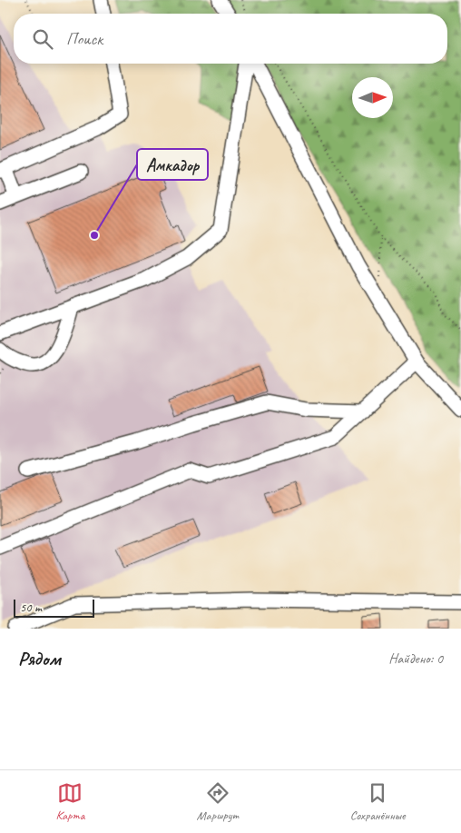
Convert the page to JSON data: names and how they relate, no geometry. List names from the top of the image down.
{
  "places": ["Амкадор"],
  "scale_bar": "50 m",
  "north": "right",
  "page": {
    "search": "Поиск",
    "scale": "50 m",
    "heading": ["Рядом", "Найдено: 0"],
    "nav": ["Карта", "Маршрут", "Сохранённые"]
  }
}
